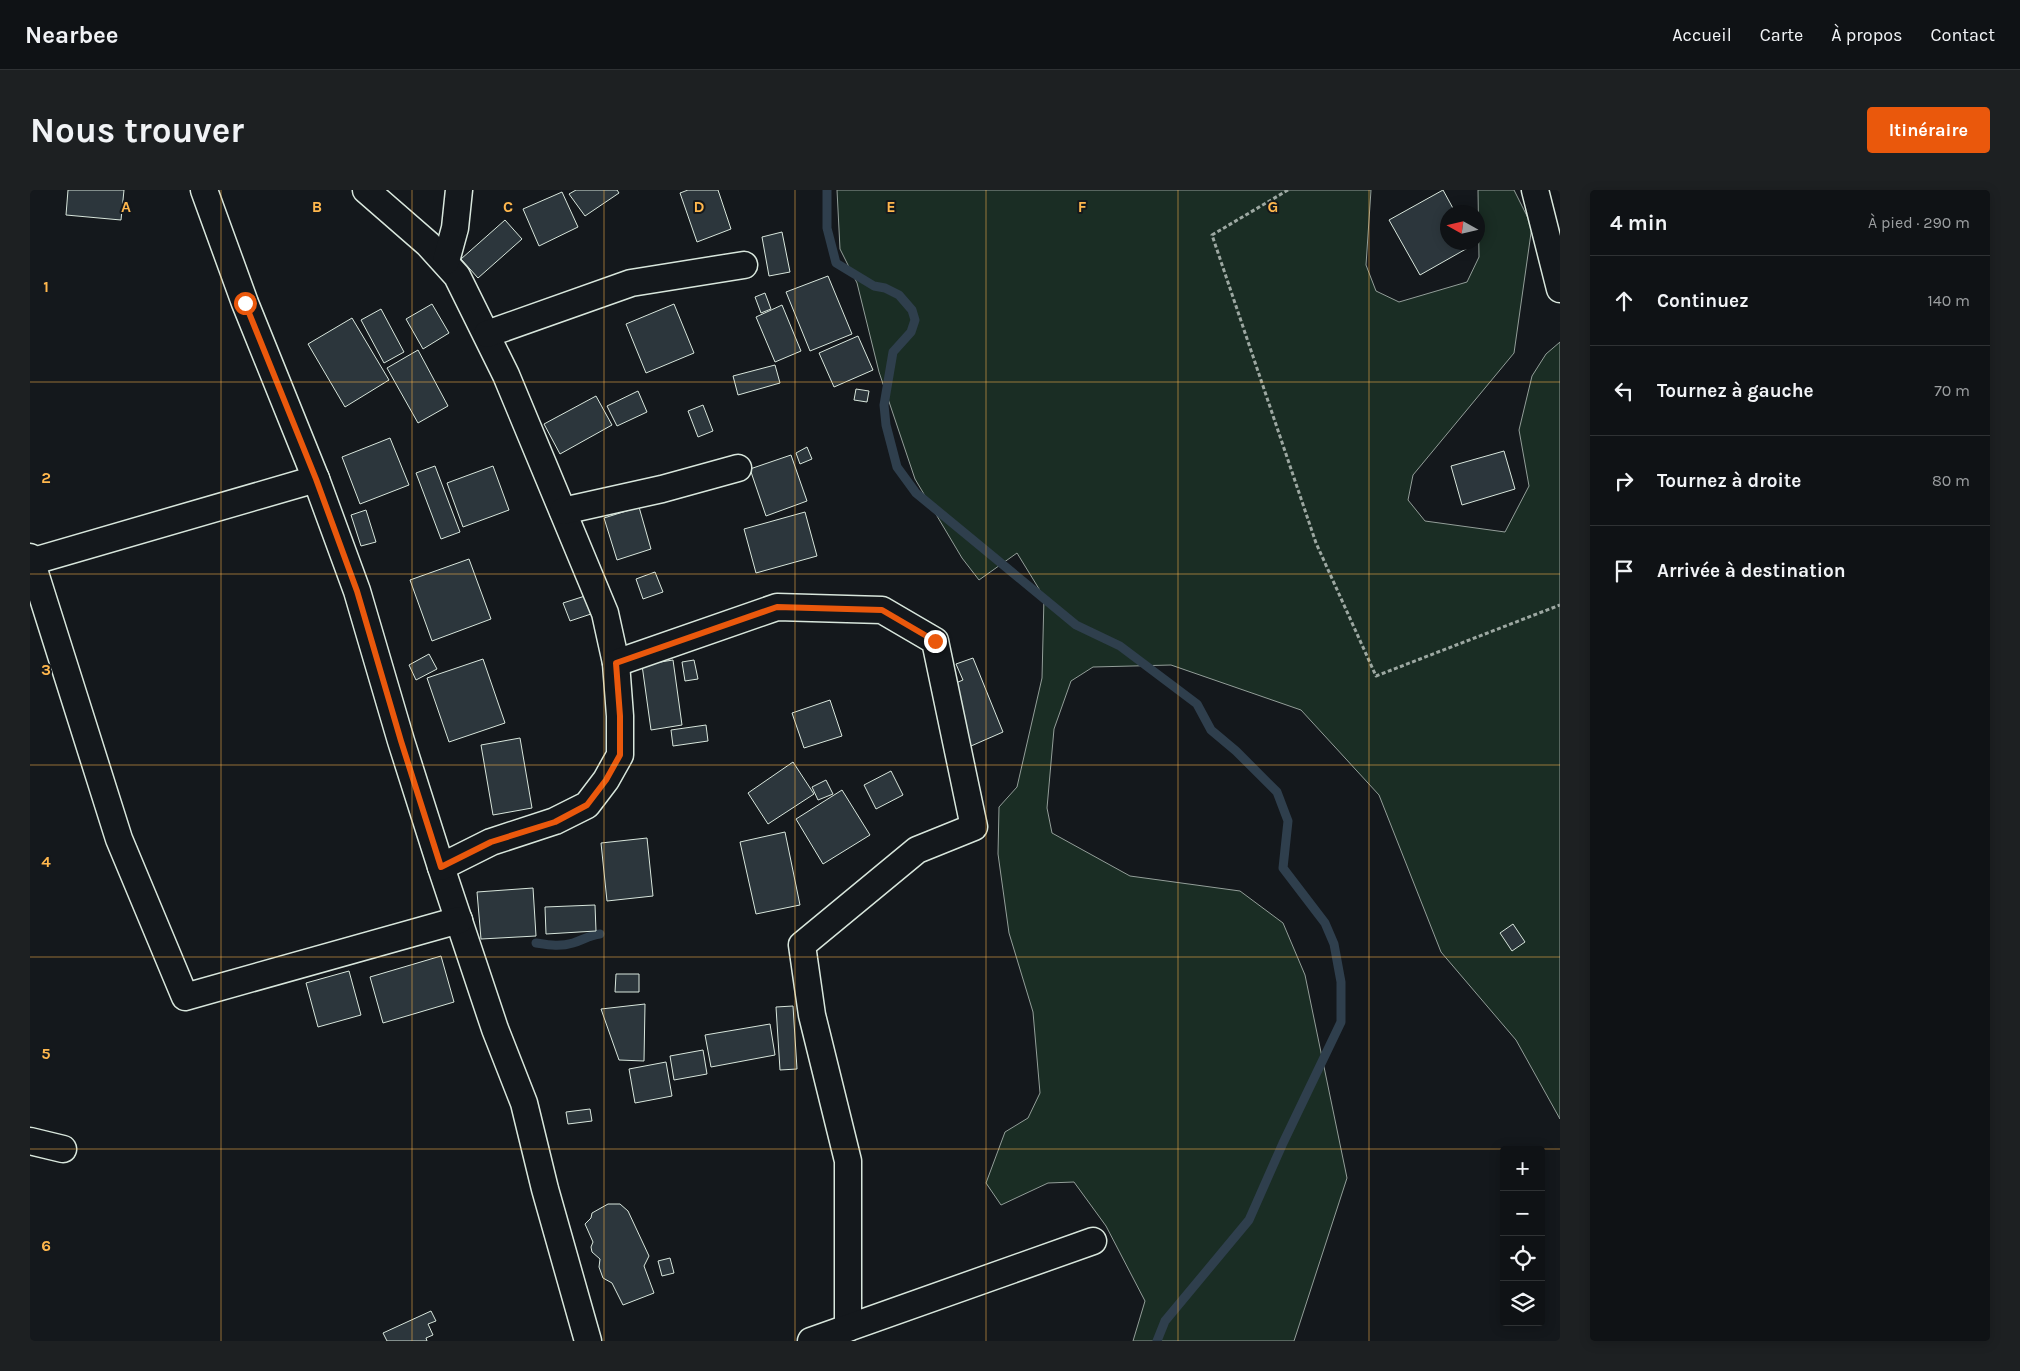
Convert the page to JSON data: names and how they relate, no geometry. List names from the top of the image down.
{
  "north": "left",
  "page": {
    "header": "Nearbee",
    "nav": [
      "Accueil",
      "Carte",
      "À propos",
      "Contact"
    ],
    "buttons": "Itinéraire",
    "title": "Nous trouver",
    "heading": ["4 min", "À pied · 290 m"],
    "list": [
      ["Continuez", "140 m"],
      ["Tournez à gauche", "70 m"],
      ["Tournez à droite", "80 m"],
      "Arrivée à destination"
    ],
    "map_buttons": ["+", "−"]
  },
  "grid": {
    "columns": [
      "A",
      "B",
      "C",
      "D",
      "E",
      "F",
      "G"
    ],
    "rows": [
      "1",
      "2",
      "3",
      "4",
      "5",
      "6"
    ]
  }
}
